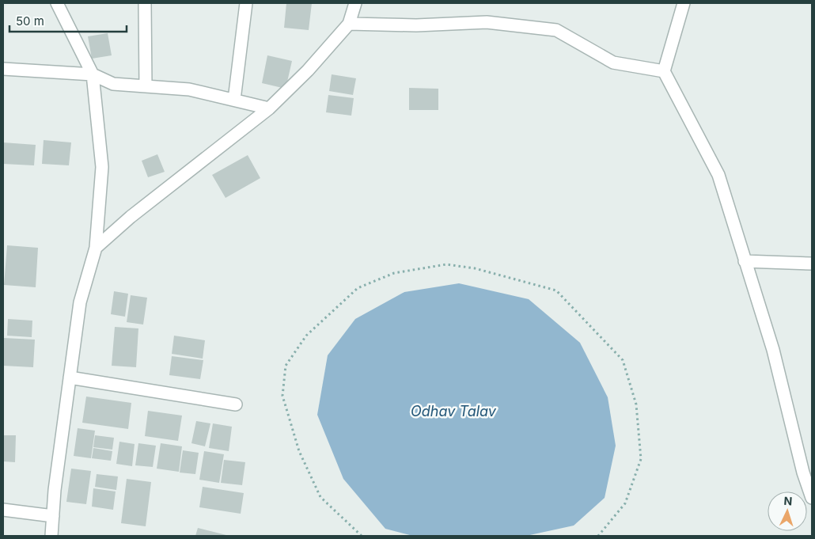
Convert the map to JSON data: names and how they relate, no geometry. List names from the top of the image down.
{
  "water": ["Odhav Talav"],
  "scale_bar": "50 m",
  "north": "top"
}
